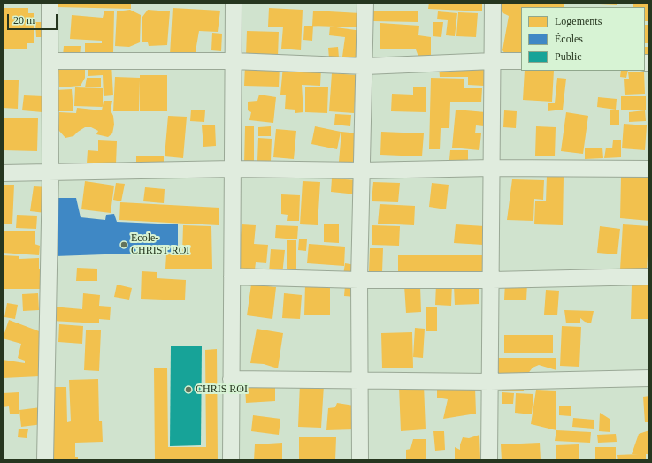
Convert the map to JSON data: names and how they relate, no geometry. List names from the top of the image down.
{
  "places": ["Ecole- CHRIST ROI", "CHRIS ROI"],
  "legend": ["Logements", "Écoles", "Public"],
  "scale_bar": "20 m"
}
